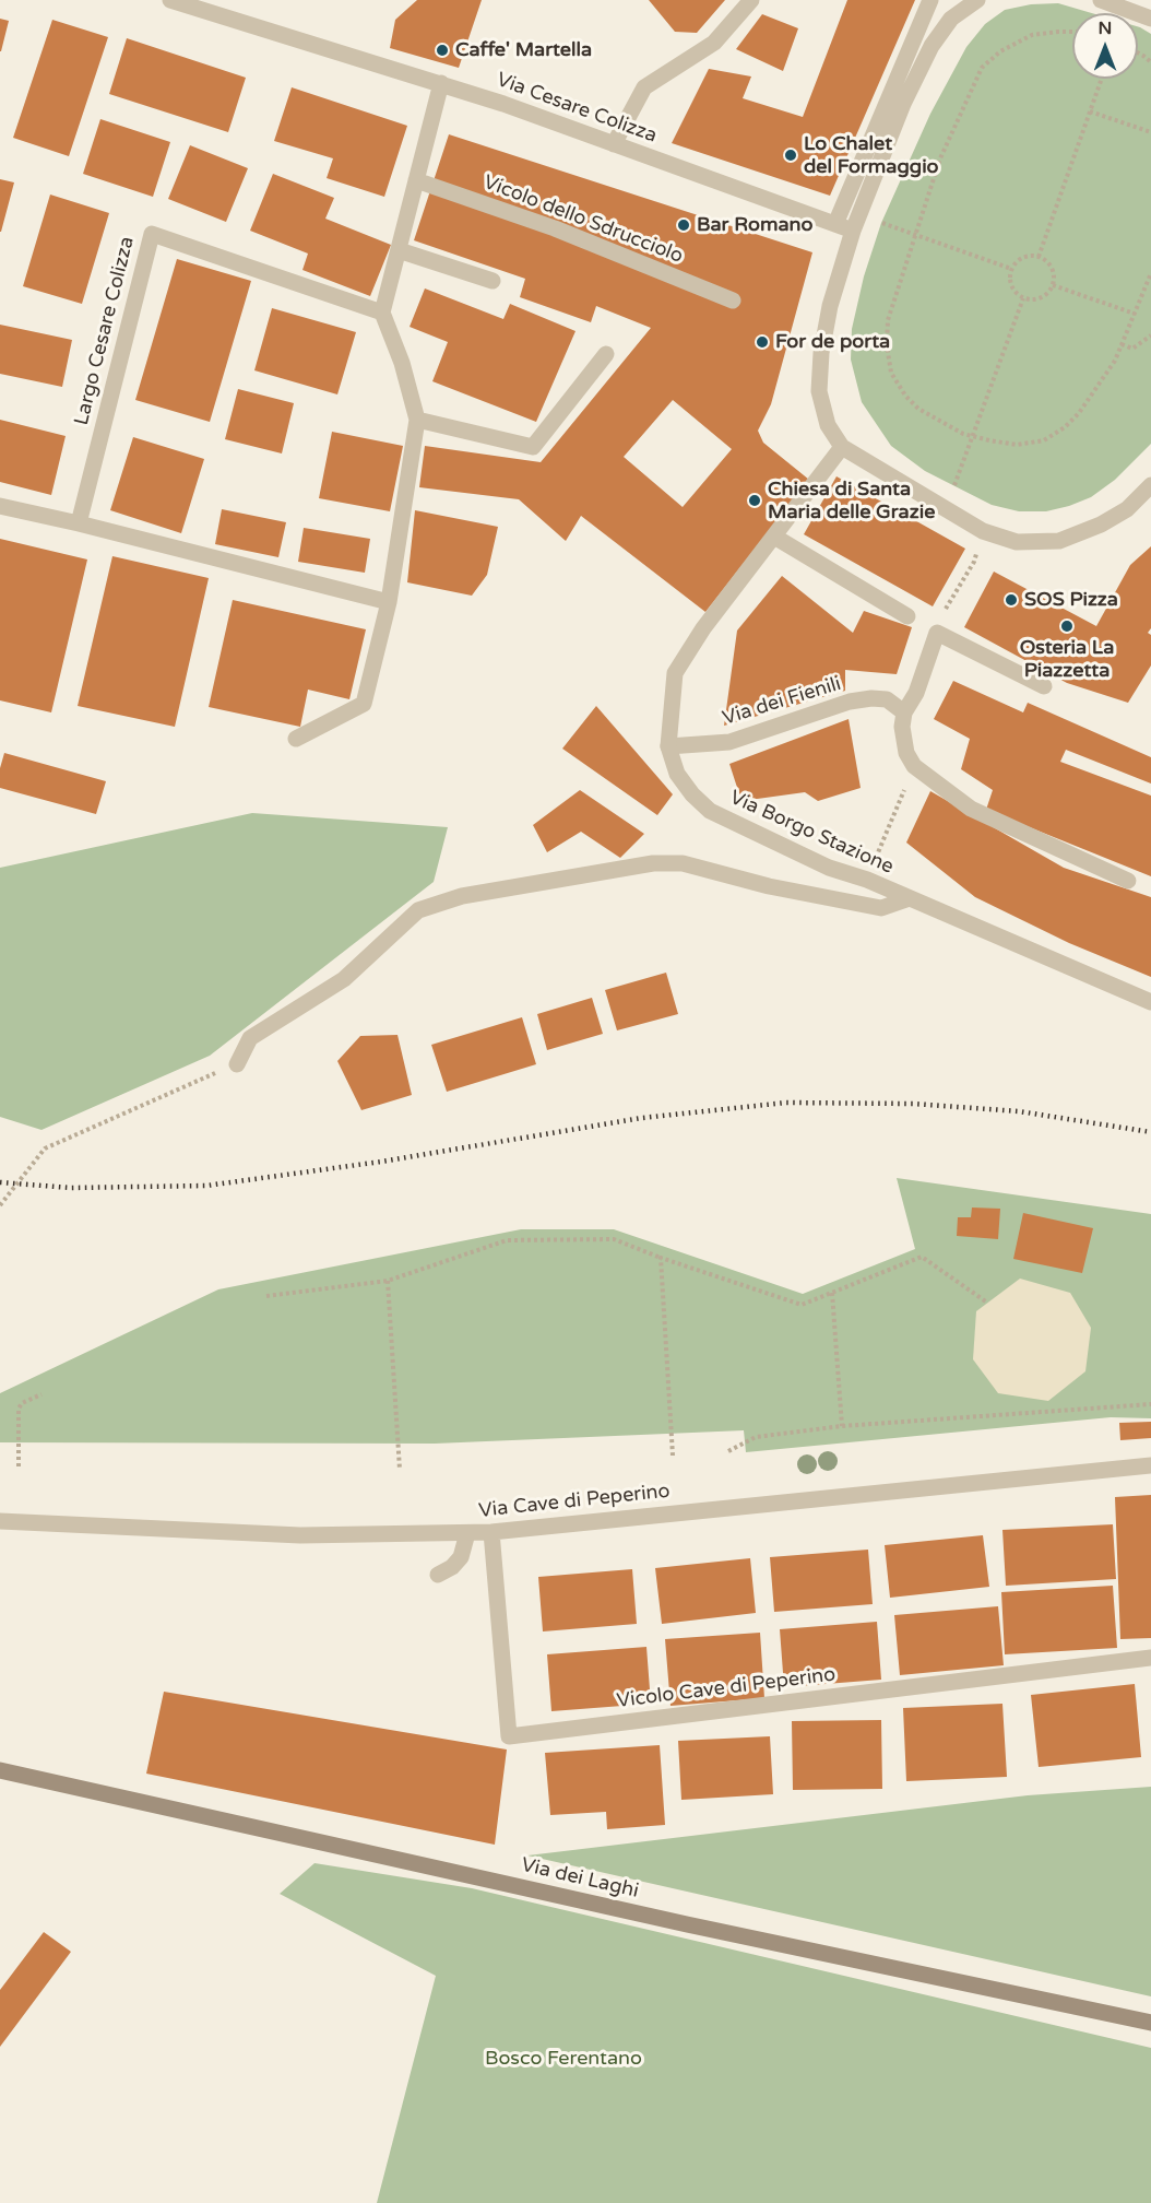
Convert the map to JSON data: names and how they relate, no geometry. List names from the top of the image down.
{
  "streets": {
    "main road": ["Via dei Laghi"],
    "street": [
      "Via Cesare Colizza",
      "Vicolo dello Sdrucciolo",
      "Largo Cesare Colizza",
      "Via dei Fienili",
      "Via Borgo Stazione",
      "Via Cave di Peperino",
      "Vicolo Cave di Peperino"
    ]
  },
  "crossings": [
    ["Via dei Fienili", "Via Borgo Stazione"],
    ["Via Cave di Peperino", "Vicolo Cave di Peperino"]
  ],
  "parks": ["Bosco Ferentano"],
  "places": [
    "Caffe' Martella",
    "Lo Chalet del Formaggio",
    "Bar Romano",
    "For de porta",
    "Chiesa di Santa Maria delle Grazie",
    "SOS Pizza",
    "Osteria La Piazzetta"
  ],
  "north": "top"
}
